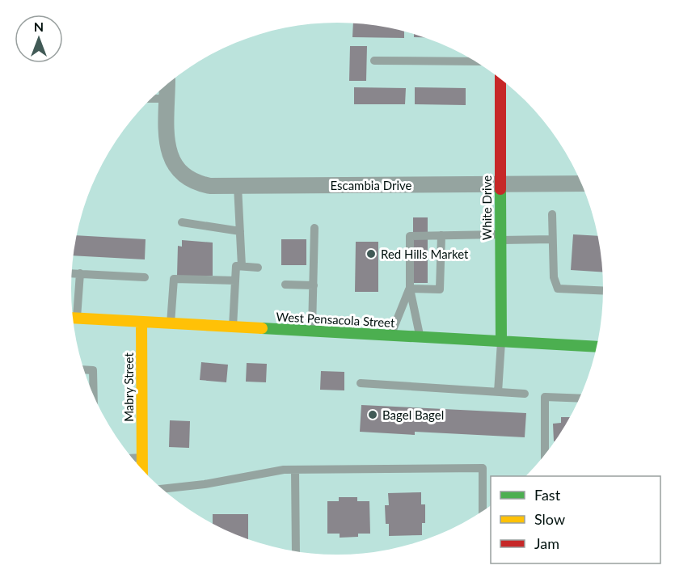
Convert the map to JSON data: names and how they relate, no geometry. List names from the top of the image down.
{
  "streets": {
    "main road": ["White Drive", "West Pensacola Street", "Mabry Street"],
    "street": ["Escambia Drive"]
  },
  "crossings": [
    ["Escambia Drive", "White Drive"],
    ["White Drive", "West Pensacola Street"],
    ["West Pensacola Street", "Mabry Street"]
  ],
  "places": ["Red Hills Market", "Bagel Bagel"],
  "legend": ["Fast", "Slow", "Jam"],
  "north": "top"
}
